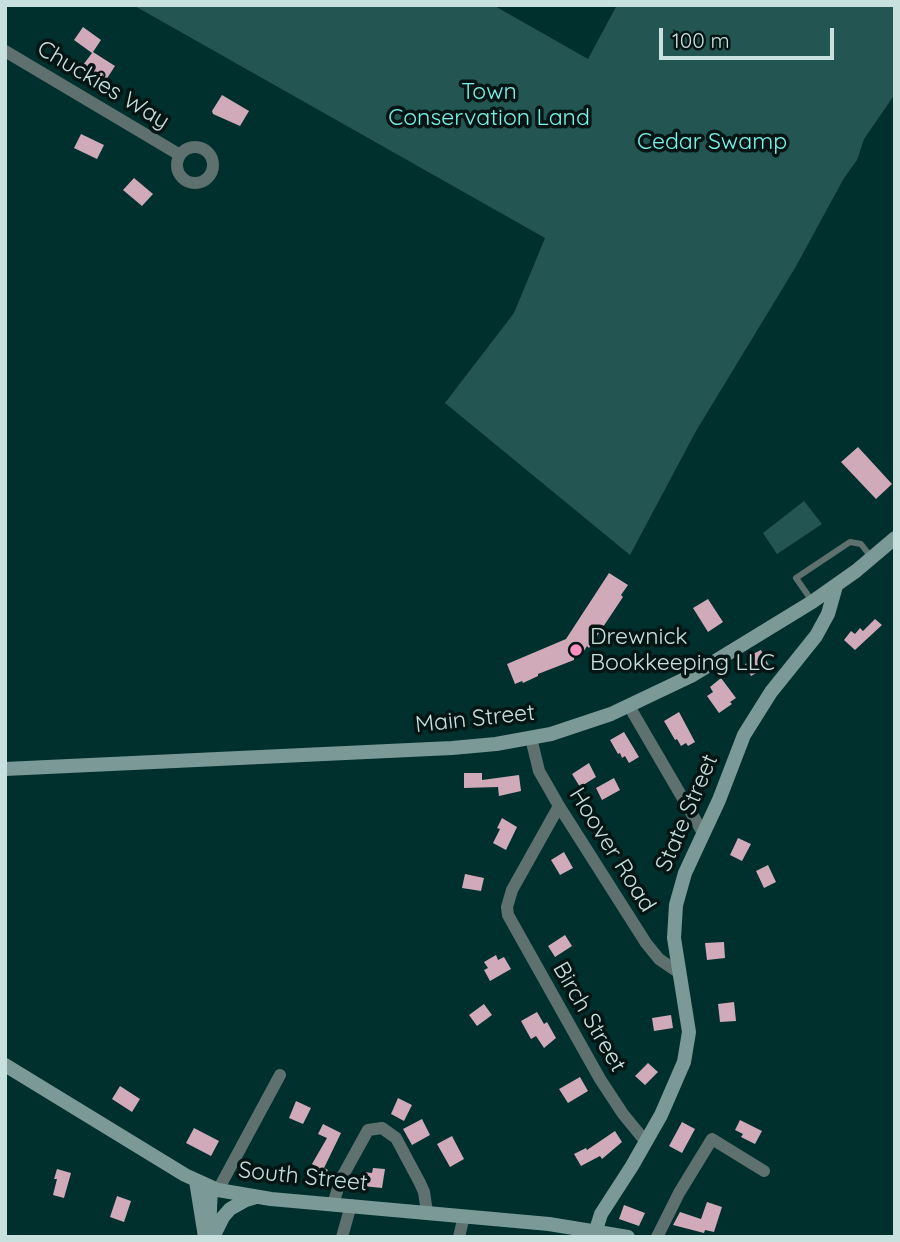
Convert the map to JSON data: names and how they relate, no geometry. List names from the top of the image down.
{
  "streets": {
    "street": [
      "Chuckies Way",
      "Main Street",
      "State Street",
      "Hoover Road",
      "Birch Street",
      "South Street"
    ]
  },
  "crossings": [
    ["Main Street", "State Street"],
    ["Main Street", "Hoover Road"],
    ["State Street", "Hoover Road"],
    ["State Street", "Birch Street"],
    ["State Street", "South Street"],
    ["Hoover Road", "Birch Street"]
  ],
  "parks": ["Town Conservation Land", "Cedar Swamp"],
  "places": ["Drewnick Bookkeeping LLC"],
  "scale_bar": "100 m"
}
